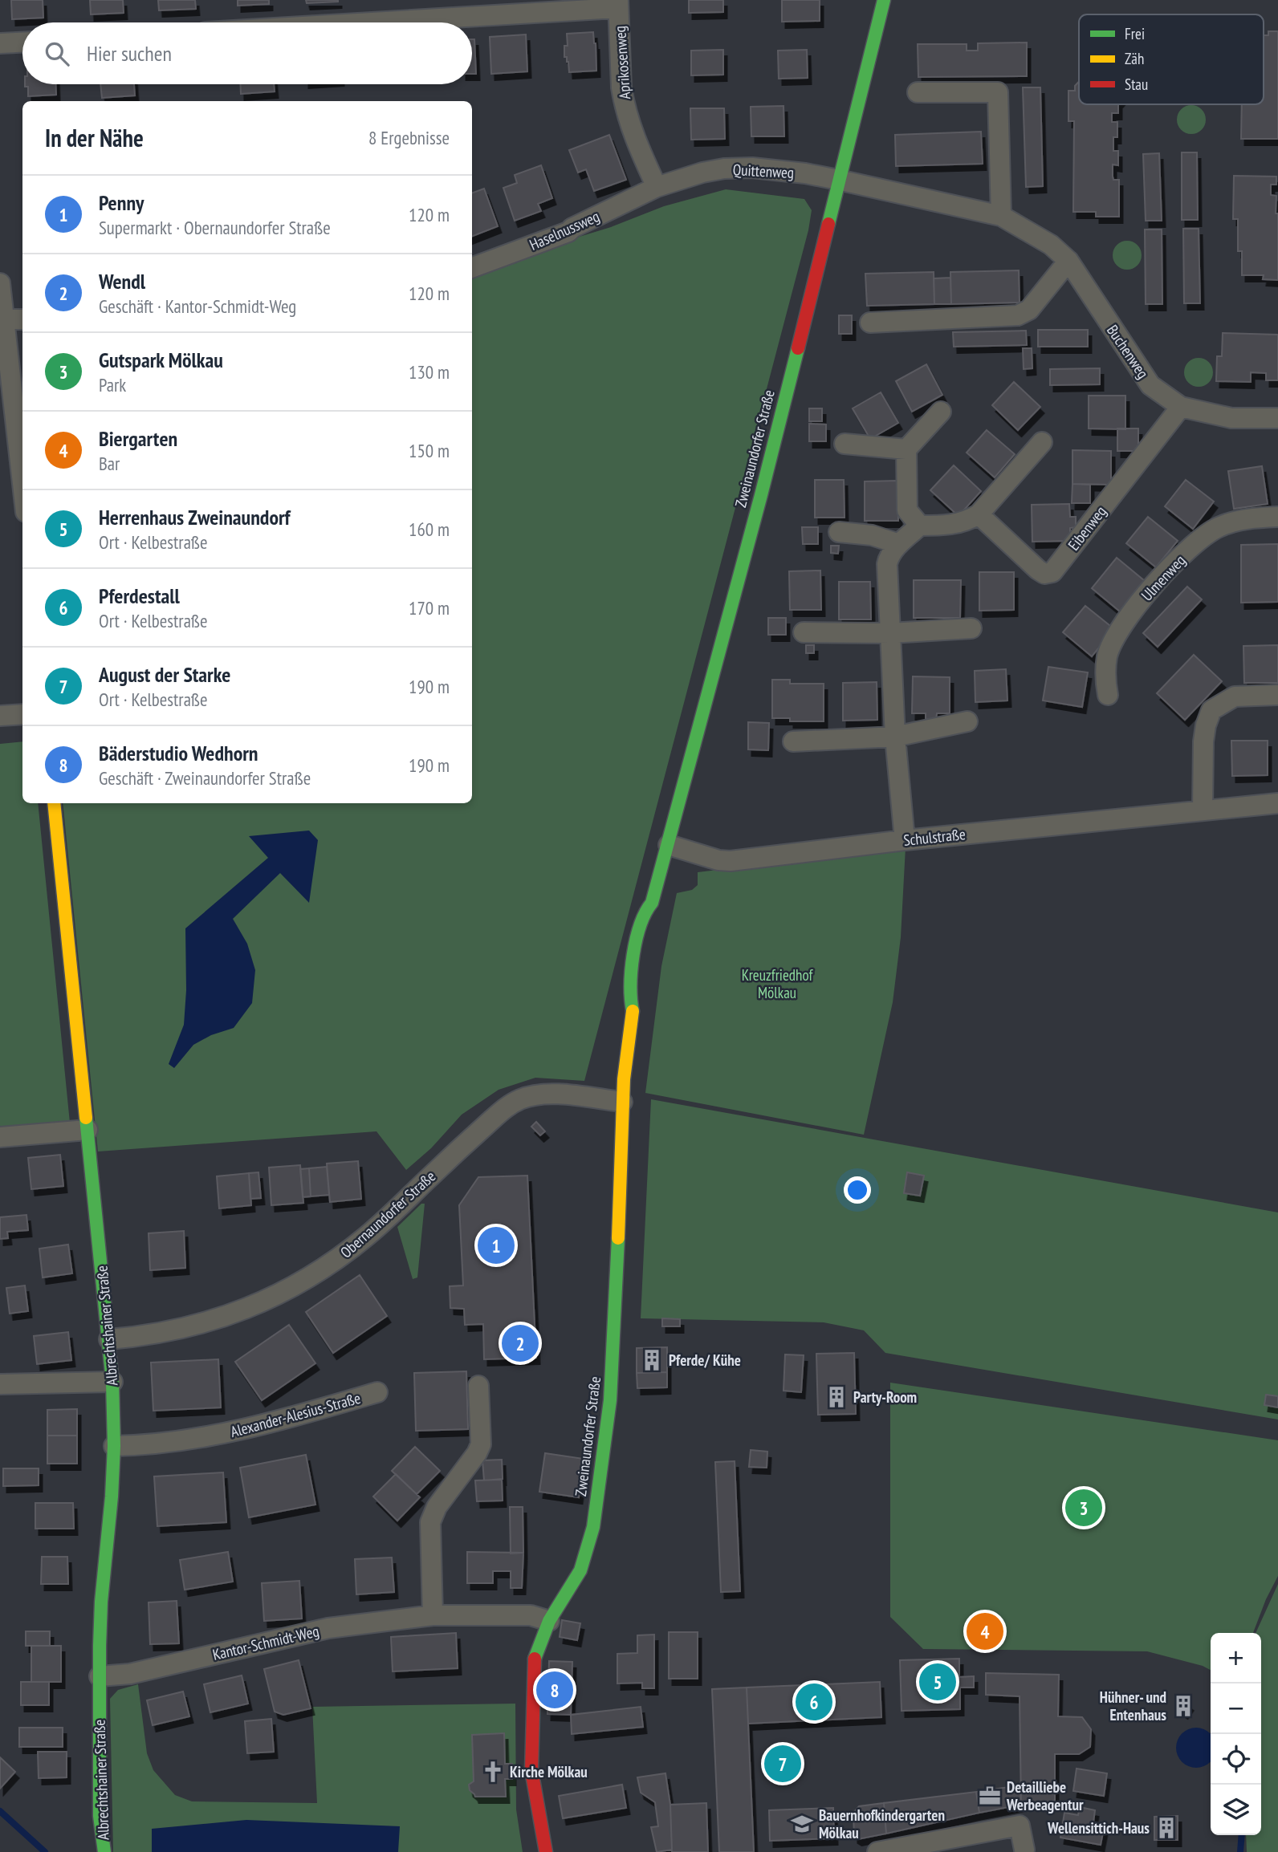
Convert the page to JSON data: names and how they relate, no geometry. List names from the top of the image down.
{
  "streets": {
    "street": [
      "Aprikosenweg",
      "Quittenweg",
      "Haselnussweg",
      "Buchenweg",
      "Zweinaundorfer Straße",
      "Eibenweg",
      "Ulmenweg",
      "Schulstraße",
      "Obernaundorfer Straße",
      "Albrechtshainer Straße",
      "Alexander-Alesius-Straße",
      "Kantor-Schmidt-Weg"
    ]
  },
  "crossings": [
    ["Aprikosenweg", "Quittenweg"],
    ["Aprikosenweg", "Haselnussweg"],
    ["Quittenweg", "Haselnussweg"],
    ["Quittenweg", "Buchenweg"],
    ["Quittenweg", "Zweinaundorfer Straße"],
    ["Buchenweg", "Zweinaundorfer Straße"],
    ["Buchenweg", "Eibenweg"],
    ["Zweinaundorfer Straße", "Schulstraße"],
    ["Zweinaundorfer Straße", "Obernaundorfer Straße"],
    ["Zweinaundorfer Straße", "Kantor-Schmidt-Weg"],
    ["Obernaundorfer Straße", "Albrechtshainer Straße"],
    ["Albrechtshainer Straße", "Alexander-Alesius-Straße"],
    ["Albrechtshainer Straße", "Kantor-Schmidt-Weg"]
  ],
  "parks": ["Kreuzfriedhof Mölkau"],
  "places": {
    "building": [
      "Pferde/ Kühe",
      "Party-Room",
      "Hühner- und Entenhaus",
      "Wellensittich-Haus"
    ],
    "church": ["Kirche Mölkau"],
    "office": ["Detailliebe Werbeagentur"],
    "school or university": ["Bauernhofkindergarten Mölkau"]
  },
  "legend": ["Frei", "Zäh", "Stau"],
  "page": {
    "search": "Hier suchen",
    "heading": ["In der Nähe", "8 Ergebnisse"],
    "list": [
      {
        "mark": "1",
        "name": "Penny",
        "note": "Supermarkt · Obernaundorfer Straße",
        "value": "120 m"
      },
      {
        "mark": "2",
        "name": "Wendl",
        "note": "Geschäft · Kantor-Schmidt-Weg",
        "value": "120 m"
      },
      {
        "mark": "3",
        "name": "Gutspark Mölkau",
        "note": "Park",
        "value": "130 m"
      },
      {
        "mark": "4",
        "name": "Biergarten",
        "note": "Bar",
        "value": "150 m"
      },
      {
        "mark": "5",
        "name": "Herrenhaus Zweinaundorf",
        "note": "Ort · Kelbestraße",
        "value": "160 m"
      },
      {
        "mark": "6",
        "name": "Pferdestall",
        "note": "Ort · Kelbestraße",
        "value": "170 m"
      },
      {
        "mark": "7",
        "name": "August der Starke",
        "note": "Ort · Kelbestraße",
        "value": "190 m"
      },
      {
        "mark": "8",
        "name": "Bäderstudio Wedhorn",
        "note": "Geschäft · Zweinaundorfer Straße",
        "value": "190 m"
      }
    ],
    "pins": [
      "1",
      "2",
      "3",
      "4",
      "5",
      "8",
      "6",
      "7"
    ],
    "map_buttons": ["+", "−"]
  }
}
